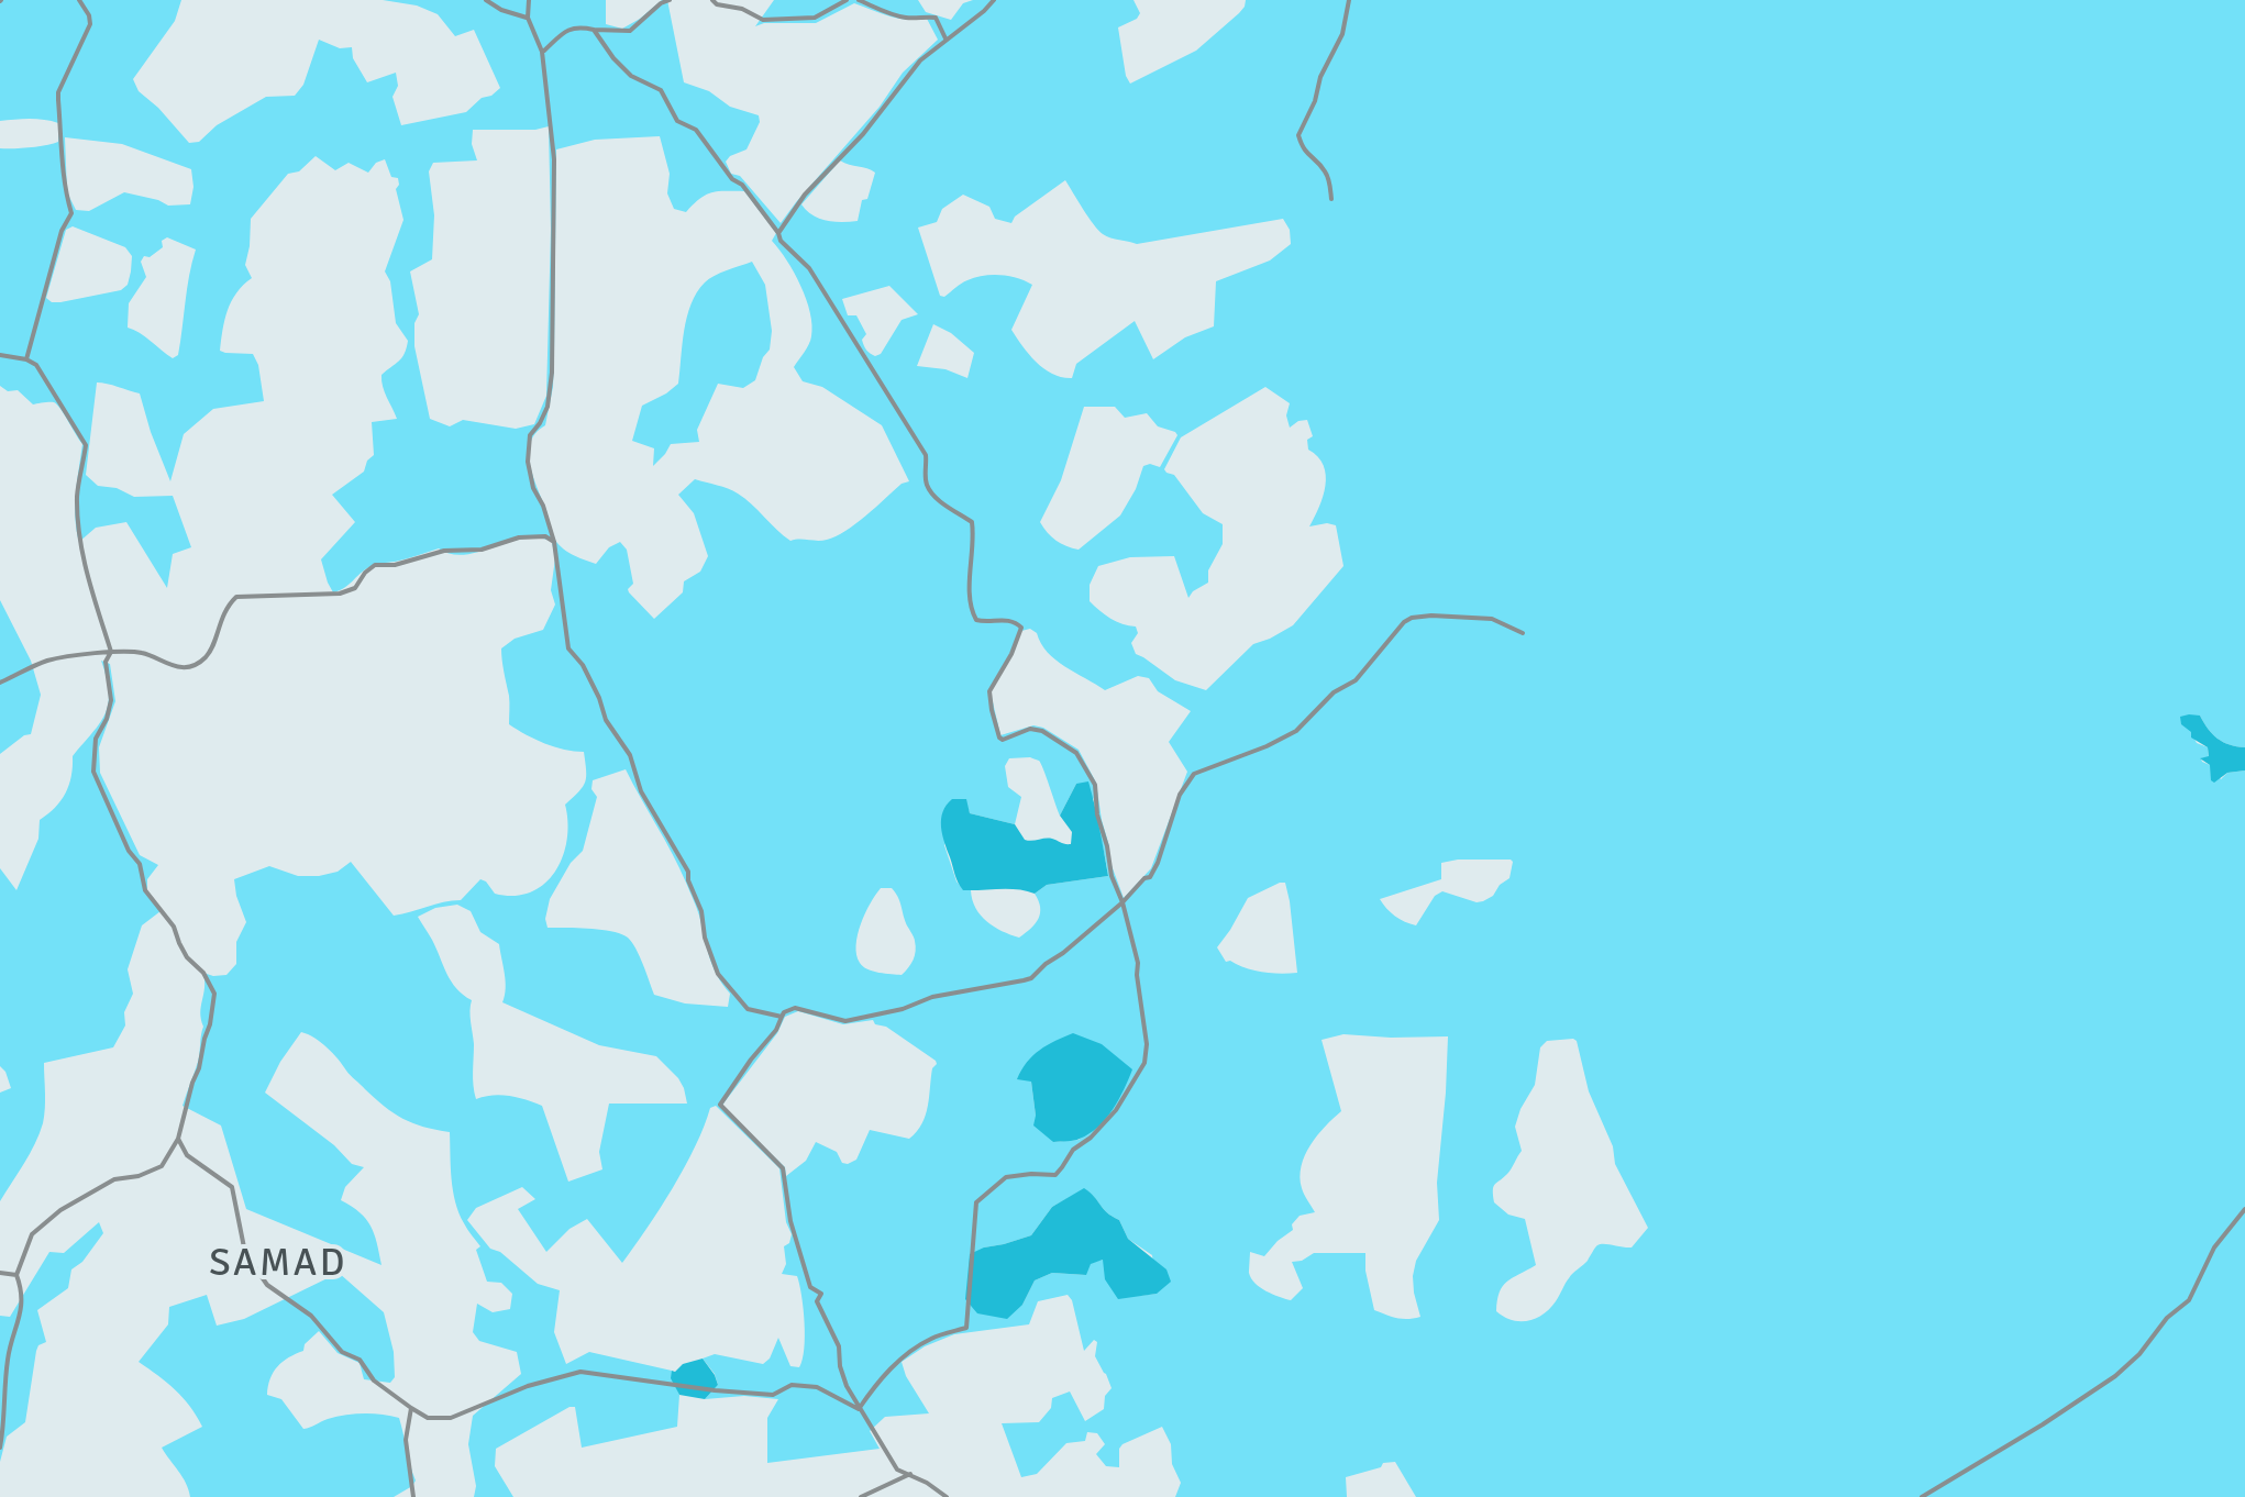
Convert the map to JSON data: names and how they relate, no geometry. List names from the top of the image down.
{
  "districts": ["SAMAD"]
}
